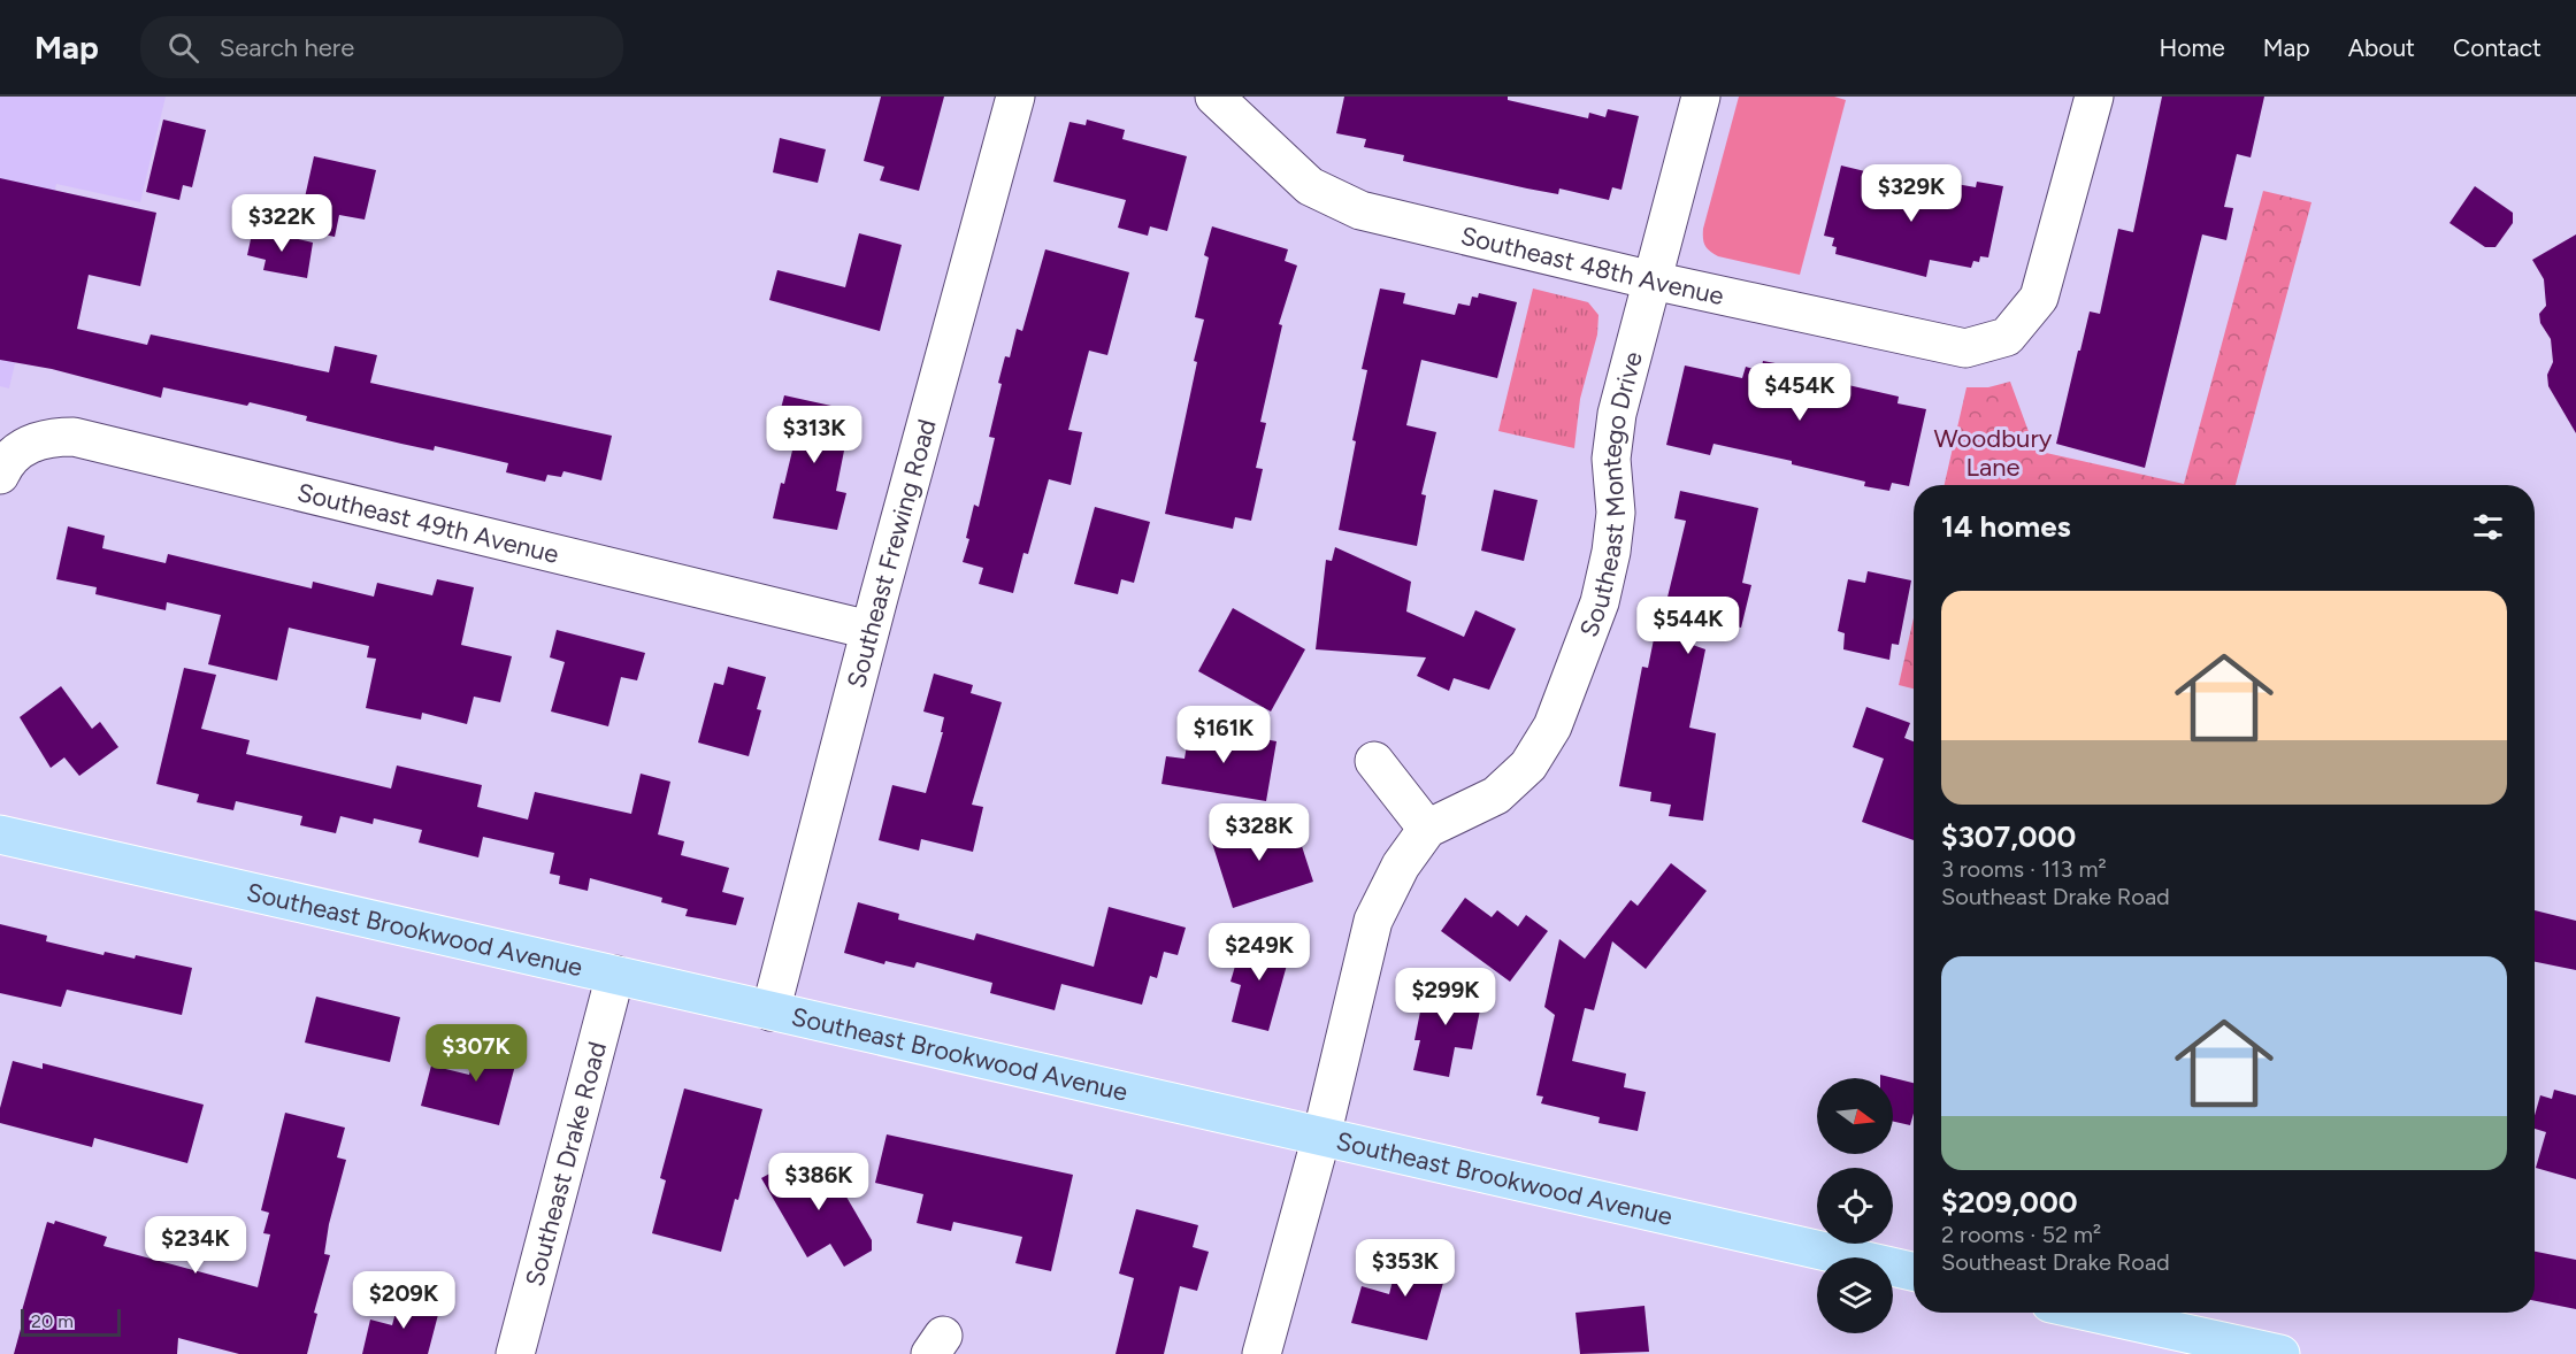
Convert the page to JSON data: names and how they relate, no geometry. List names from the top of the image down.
{
  "streets": {
    "main road": ["Southeast Brookwood Avenue"],
    "street": [
      "Southeast 48th Avenue",
      "Southeast Montego Drive",
      "Southeast 49th Avenue",
      "Southeast Frewing Road",
      "Southeast Drake Road"
    ]
  },
  "crossings": [
    ["Southeast 48th Avenue", "Southeast Montego Drive"],
    ["Southeast Montego Drive", "Southeast Brookwood Avenue"],
    ["Southeast 49th Avenue", "Southeast Frewing Road"],
    ["Southeast Frewing Road", "Southeast Brookwood Avenue"],
    ["Southeast Brookwood Avenue", "Southeast Drake Road"]
  ],
  "parks": ["Woodbury Lane"],
  "scale_bar": "20 m",
  "north": "right",
  "page": {
    "header": "Map",
    "search": "Search here",
    "nav": [
      "Home",
      "Map",
      "About",
      "Contact"
    ],
    "price": [
      "$329K",
      "$322K",
      "$454K",
      "$313K",
      "$544K",
      "$161K",
      "$328K",
      "$249K",
      "$299K",
      "$307K",
      "$386K",
      "$234K",
      "$353K",
      "$209K"
    ],
    "heading": "14 homes",
    "list": [
      {
        "name": "$307,000",
        "note": "3 rooms · 113 m² · Southeast Drake Road"
      },
      {
        "name": "$209,000",
        "note": "2 rooms · 52 m² · Southeast Drake Road"
      }
    ],
    "scale": "20 m"
  }
}
